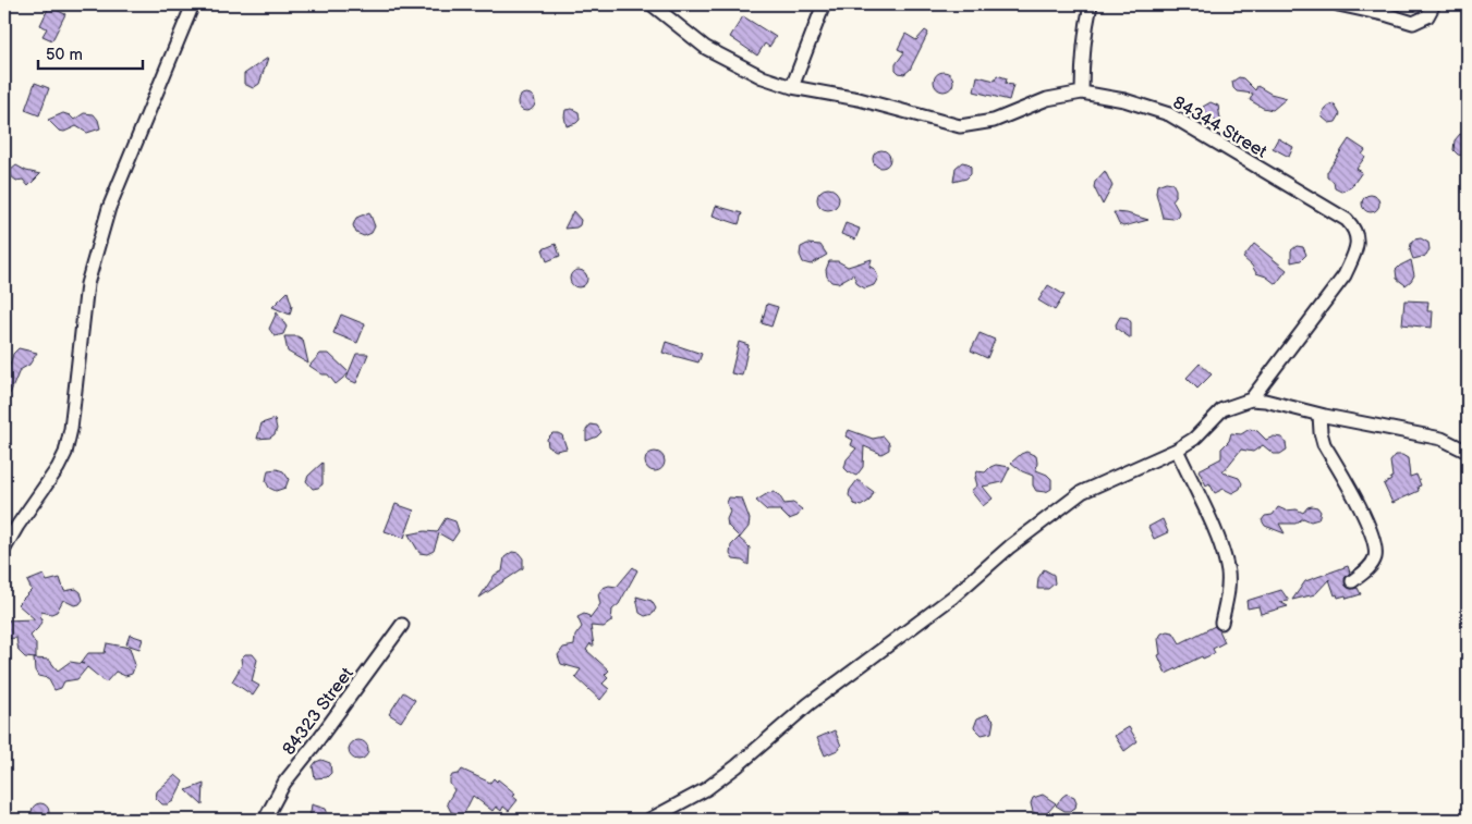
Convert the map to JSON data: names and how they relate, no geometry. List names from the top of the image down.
{
  "streets": {
    "street": ["84344 Street", "84323 Street"]
  },
  "scale_bar": "50 m"
}
